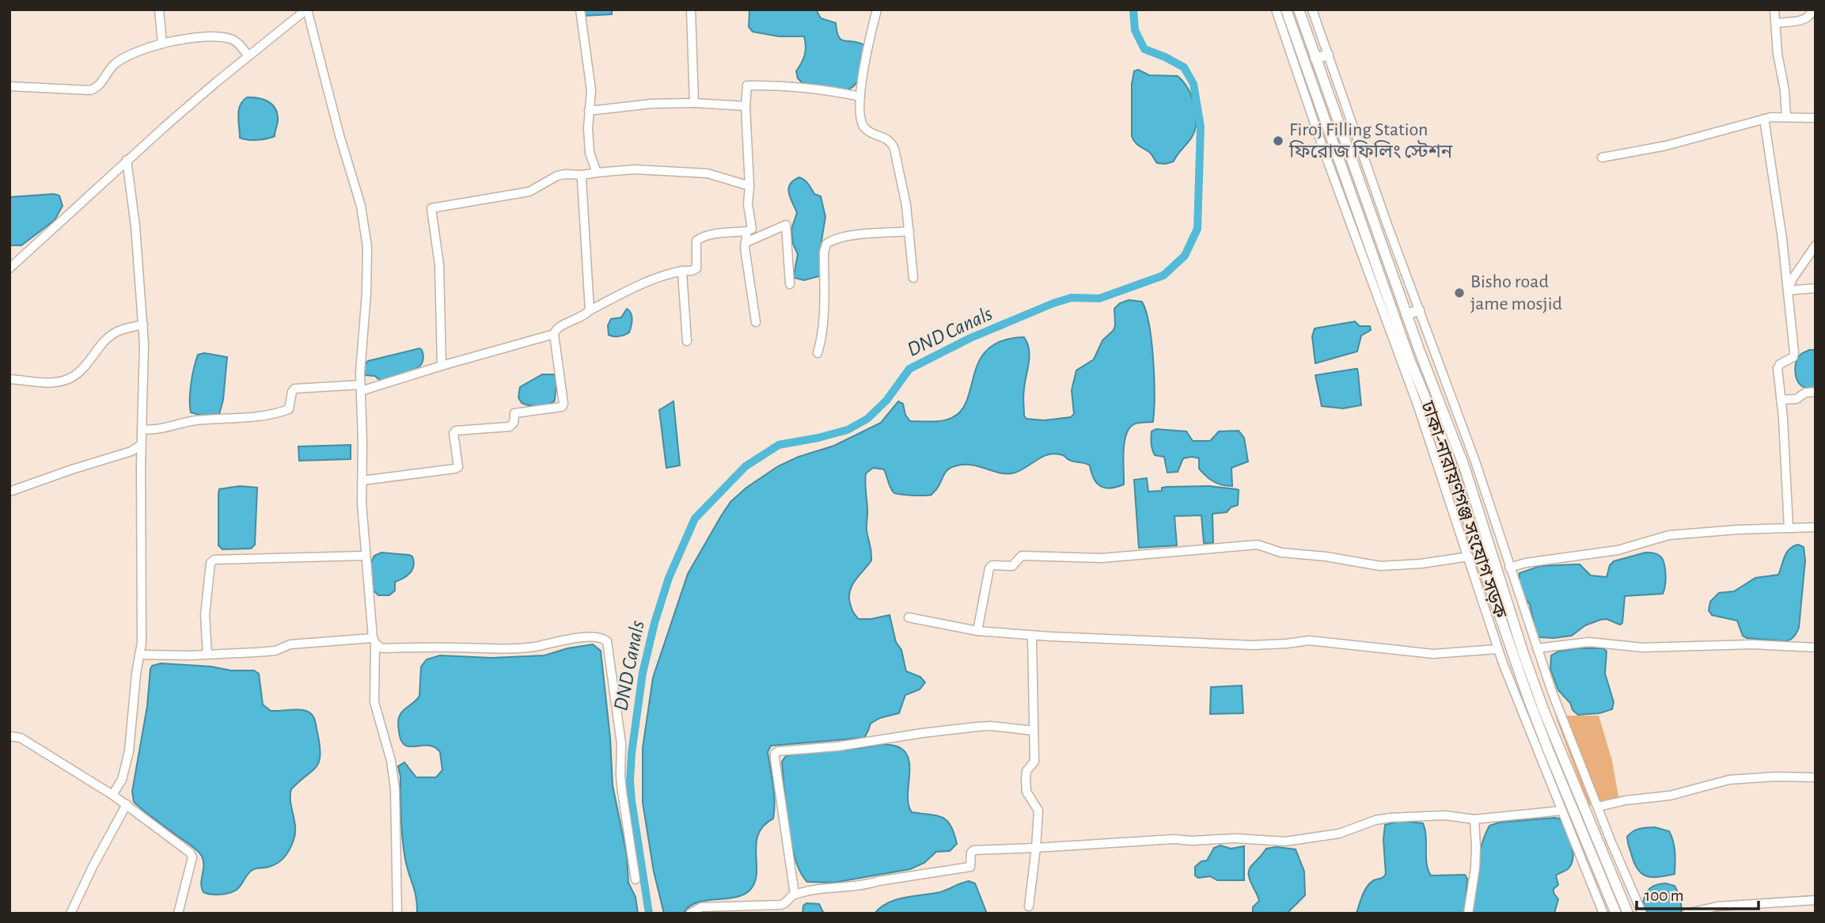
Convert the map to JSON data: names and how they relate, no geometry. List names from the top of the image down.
{
  "streets": {
    "main road": ["ঢাকা-নারায়ণগঞ্জ সংযোগ সড়ক"]
  },
  "water": ["DND Canals"],
  "places": ["Firoj Filling Station ফিরোজ ফিলিং স্টেশন", "Bisho road jame mosjid"],
  "scale_bar": "100 m"
}
